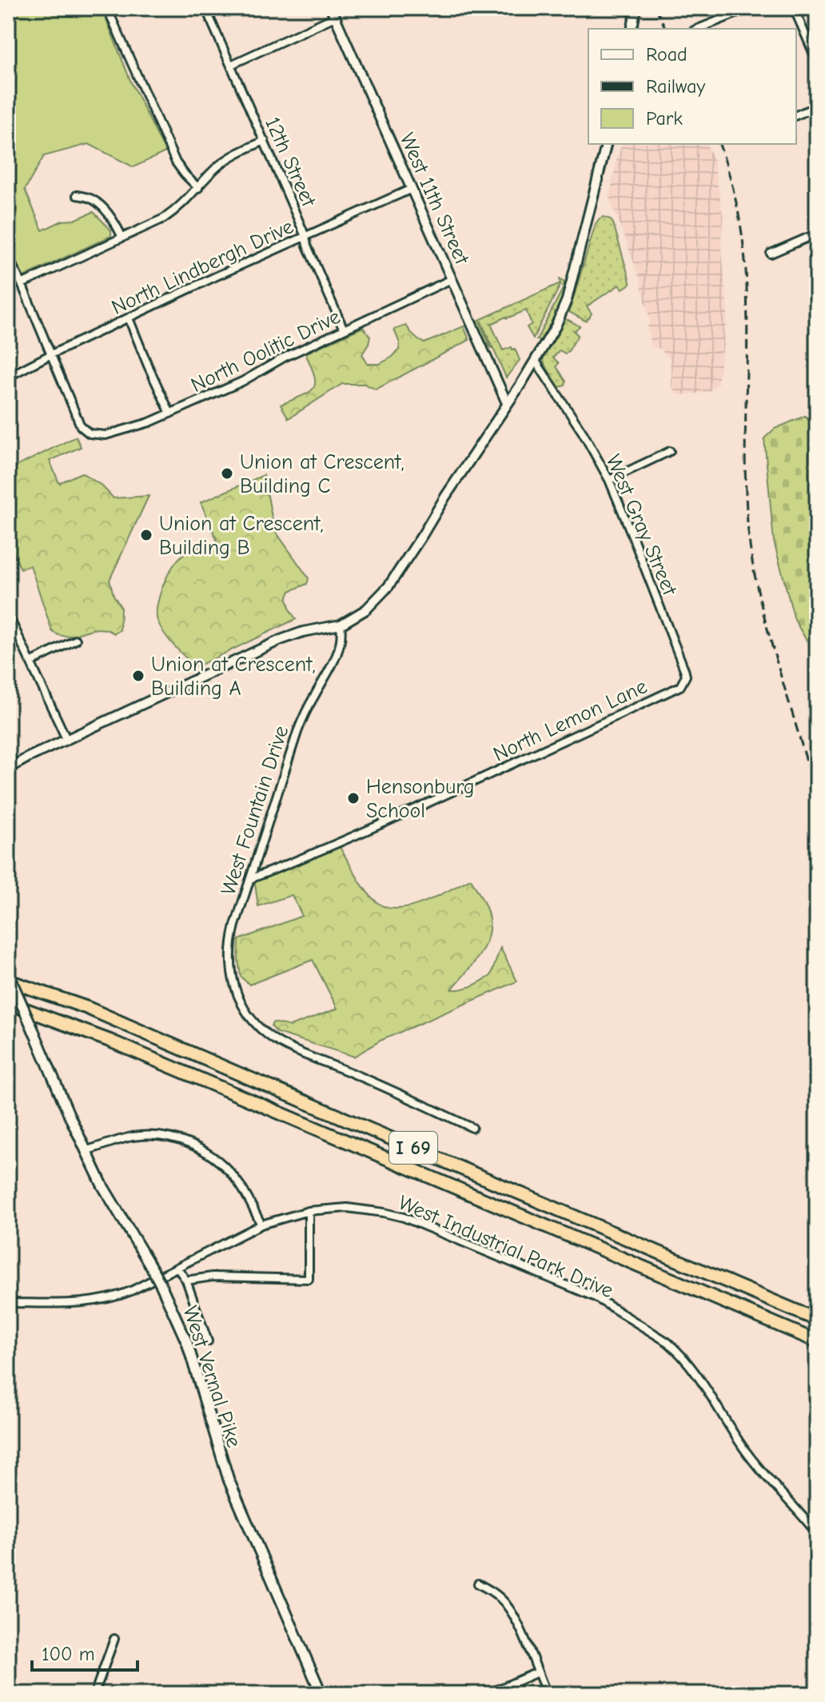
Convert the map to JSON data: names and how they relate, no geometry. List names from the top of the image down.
{
  "streets": {
    "highway": ["I 69"],
    "main road": ["West Vernal Pike"],
    "street": [
      "12th Street",
      "West 11th Street",
      "North Lindbergh Drive",
      "North Oolitic Drive",
      "West Gray Street",
      "North Lemon Lane",
      "West Fountain Drive",
      "West Industrial Park Drive"
    ]
  },
  "crossings": [
    ["12th Street", "North Lindbergh Drive"],
    ["12th Street", "North Oolitic Drive"],
    ["West 11th Street", "North Lindbergh Drive"],
    ["West 11th Street", "North Oolitic Drive"],
    ["North Lindbergh Drive", "North Oolitic Drive"],
    ["West Gray Street", "North Lemon Lane"],
    ["North Lemon Lane", "West Fountain Drive"]
  ],
  "places": [
    "Union at Crescent, Building C",
    "Union at Crescent, Building B",
    "Union at Crescent, Building A",
    "Hensonburg School"
  ],
  "legend": ["Road", "Railway", "Park"],
  "scale_bar": "100 m"
}
